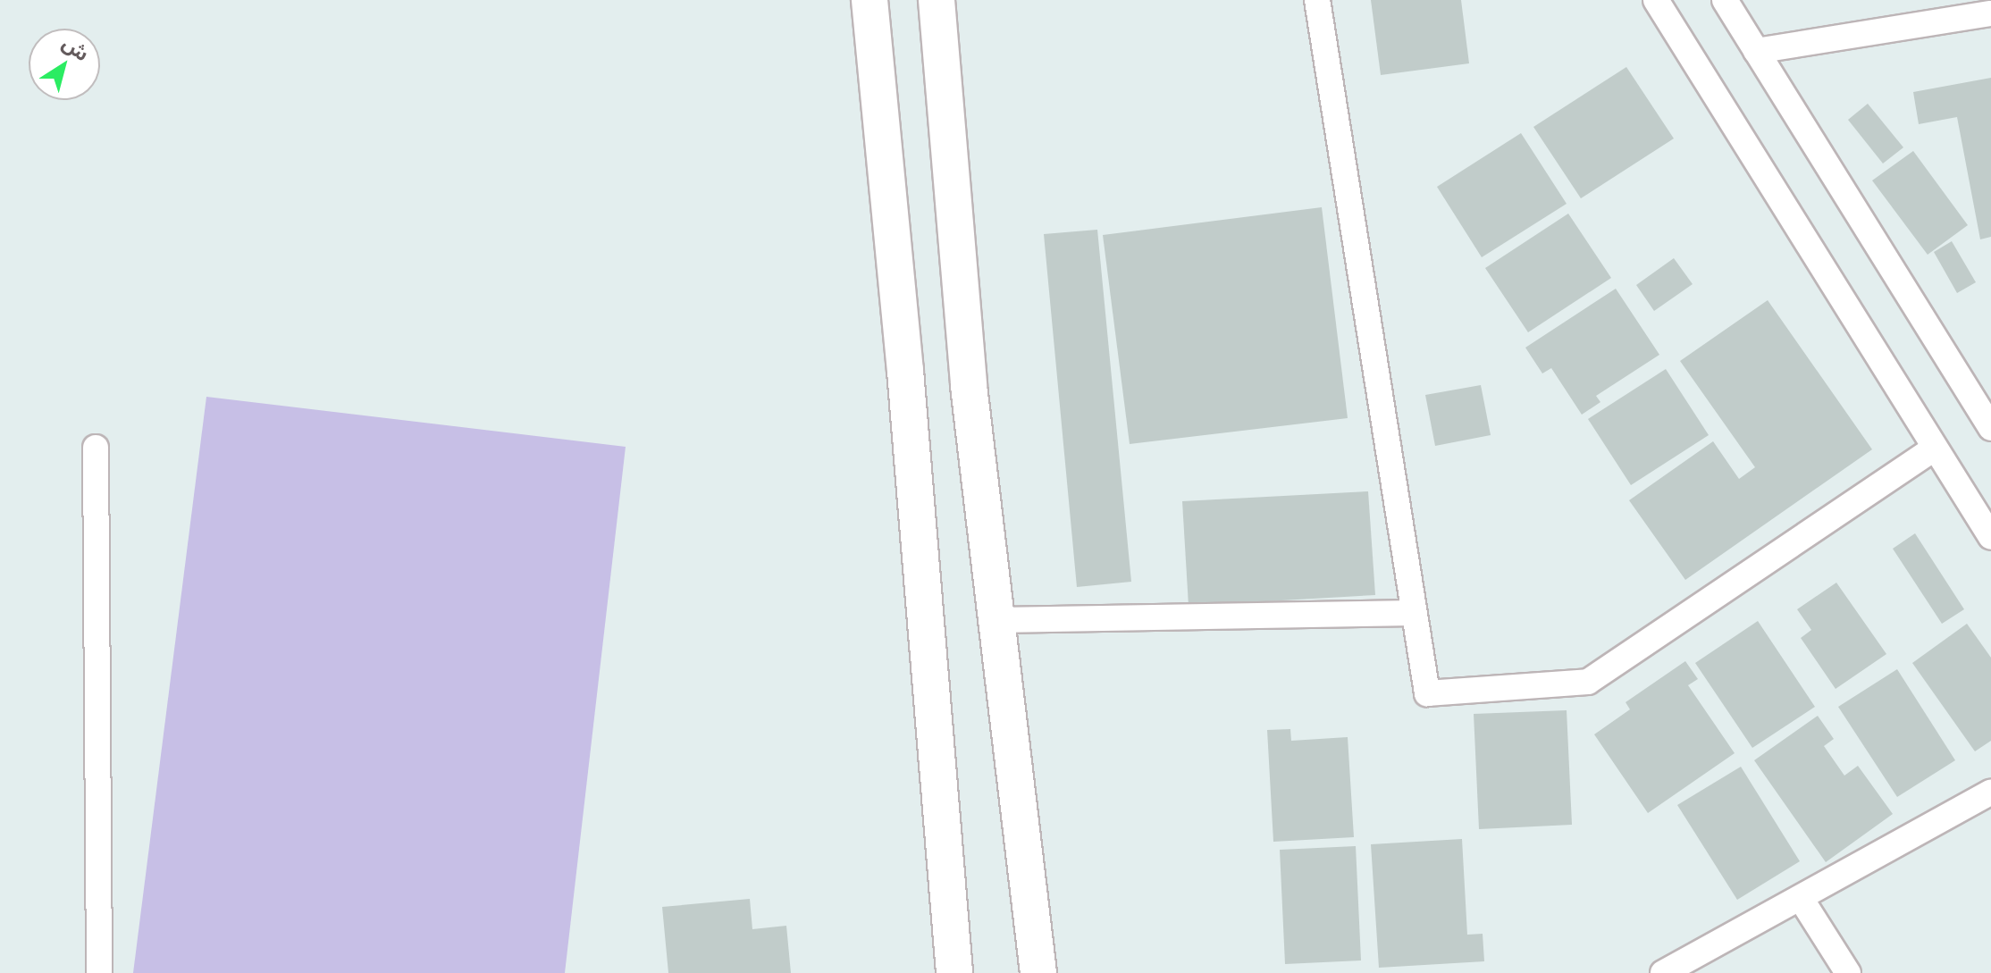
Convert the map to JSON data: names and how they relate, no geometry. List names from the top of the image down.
{
  "north": "top right"
}
